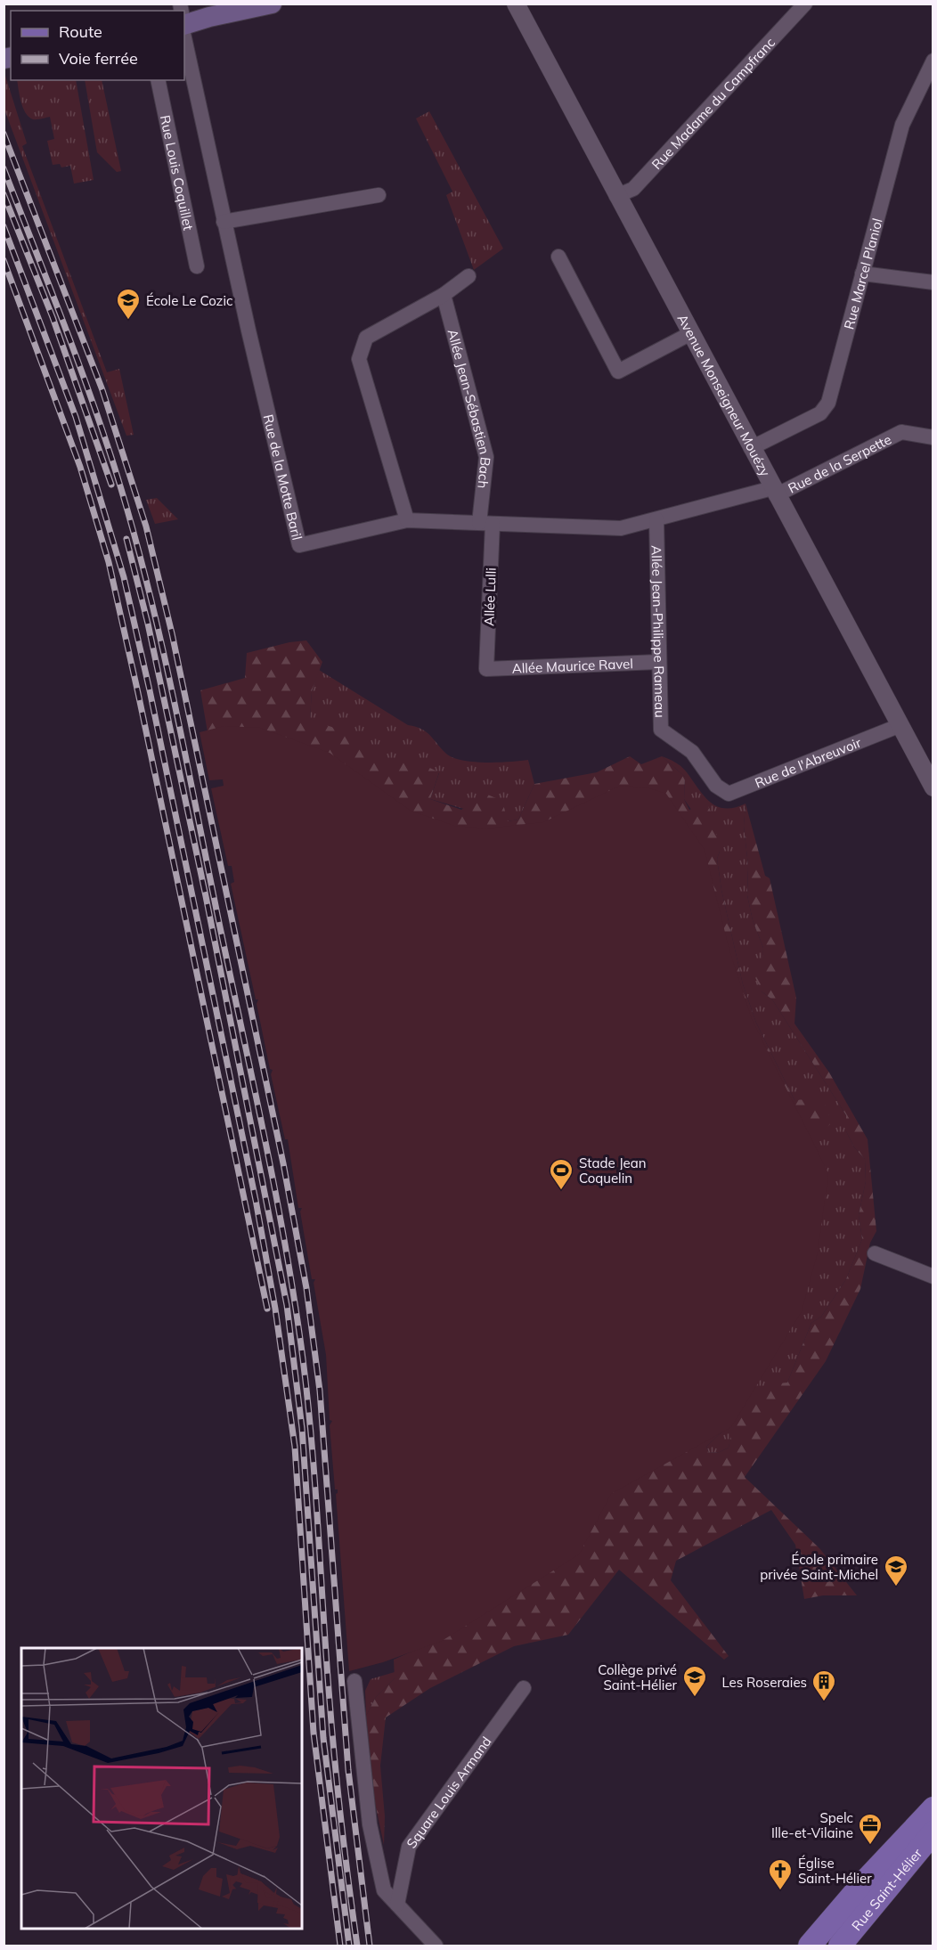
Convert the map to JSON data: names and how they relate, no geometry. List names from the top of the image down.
{
  "streets": {
    "main road": ["Rue Saint-Hélier"],
    "street": [
      "Rue Madame du Campfranc",
      "Rue Louis Coquillet",
      "Rue Marcel Planiol",
      "Avenue Monseigneur Mouézy",
      "Allée Jean-Sébastien Bach",
      "Rue de la Serpette",
      "Rue de la Motte Baril",
      "Allée Lulli",
      "Allée Jean-Philippe Rameau",
      "Allée Maurice Ravel",
      "Rue de l'Abreuvoir",
      "Square Louis Armand"
    ]
  },
  "crossings": [
    ["Rue Madame du Campfranc", "Avenue Monseigneur Mouézy"],
    ["Rue Marcel Planiol", "Avenue Monseigneur Mouézy"],
    ["Avenue Monseigneur Mouézy", "Rue de la Serpette"],
    ["Avenue Monseigneur Mouézy", "Rue de la Motte Baril"],
    ["Avenue Monseigneur Mouézy", "Rue de l'Abreuvoir"],
    ["Allée Jean-Sébastien Bach", "Rue de la Motte Baril"],
    ["Allée Jean-Sébastien Bach", "Allée Lulli"],
    ["Rue de la Serpette", "Rue de la Motte Baril"],
    ["Rue de la Motte Baril", "Allée Lulli"],
    ["Rue de la Motte Baril", "Allée Jean-Philippe Rameau"],
    ["Allée Lulli", "Allée Maurice Ravel"],
    ["Allée Jean-Philippe Rameau", "Allée Maurice Ravel"],
    ["Allée Jean-Philippe Rameau", "Rue de l'Abreuvoir"]
  ],
  "places": {
    "school or university": ["École Le Cozic", "École primaire privée Saint-Michel", "Collège privé Saint-Hélier"],
    "sports": ["Stade Jean Coquelin"],
    "building": ["Les Roseraies"],
    "office": ["Spelc Ille-et-Vilaine"],
    "church": ["Église Saint-Hélier"]
  },
  "legend": ["Route", "Voie ferrée"]
}
